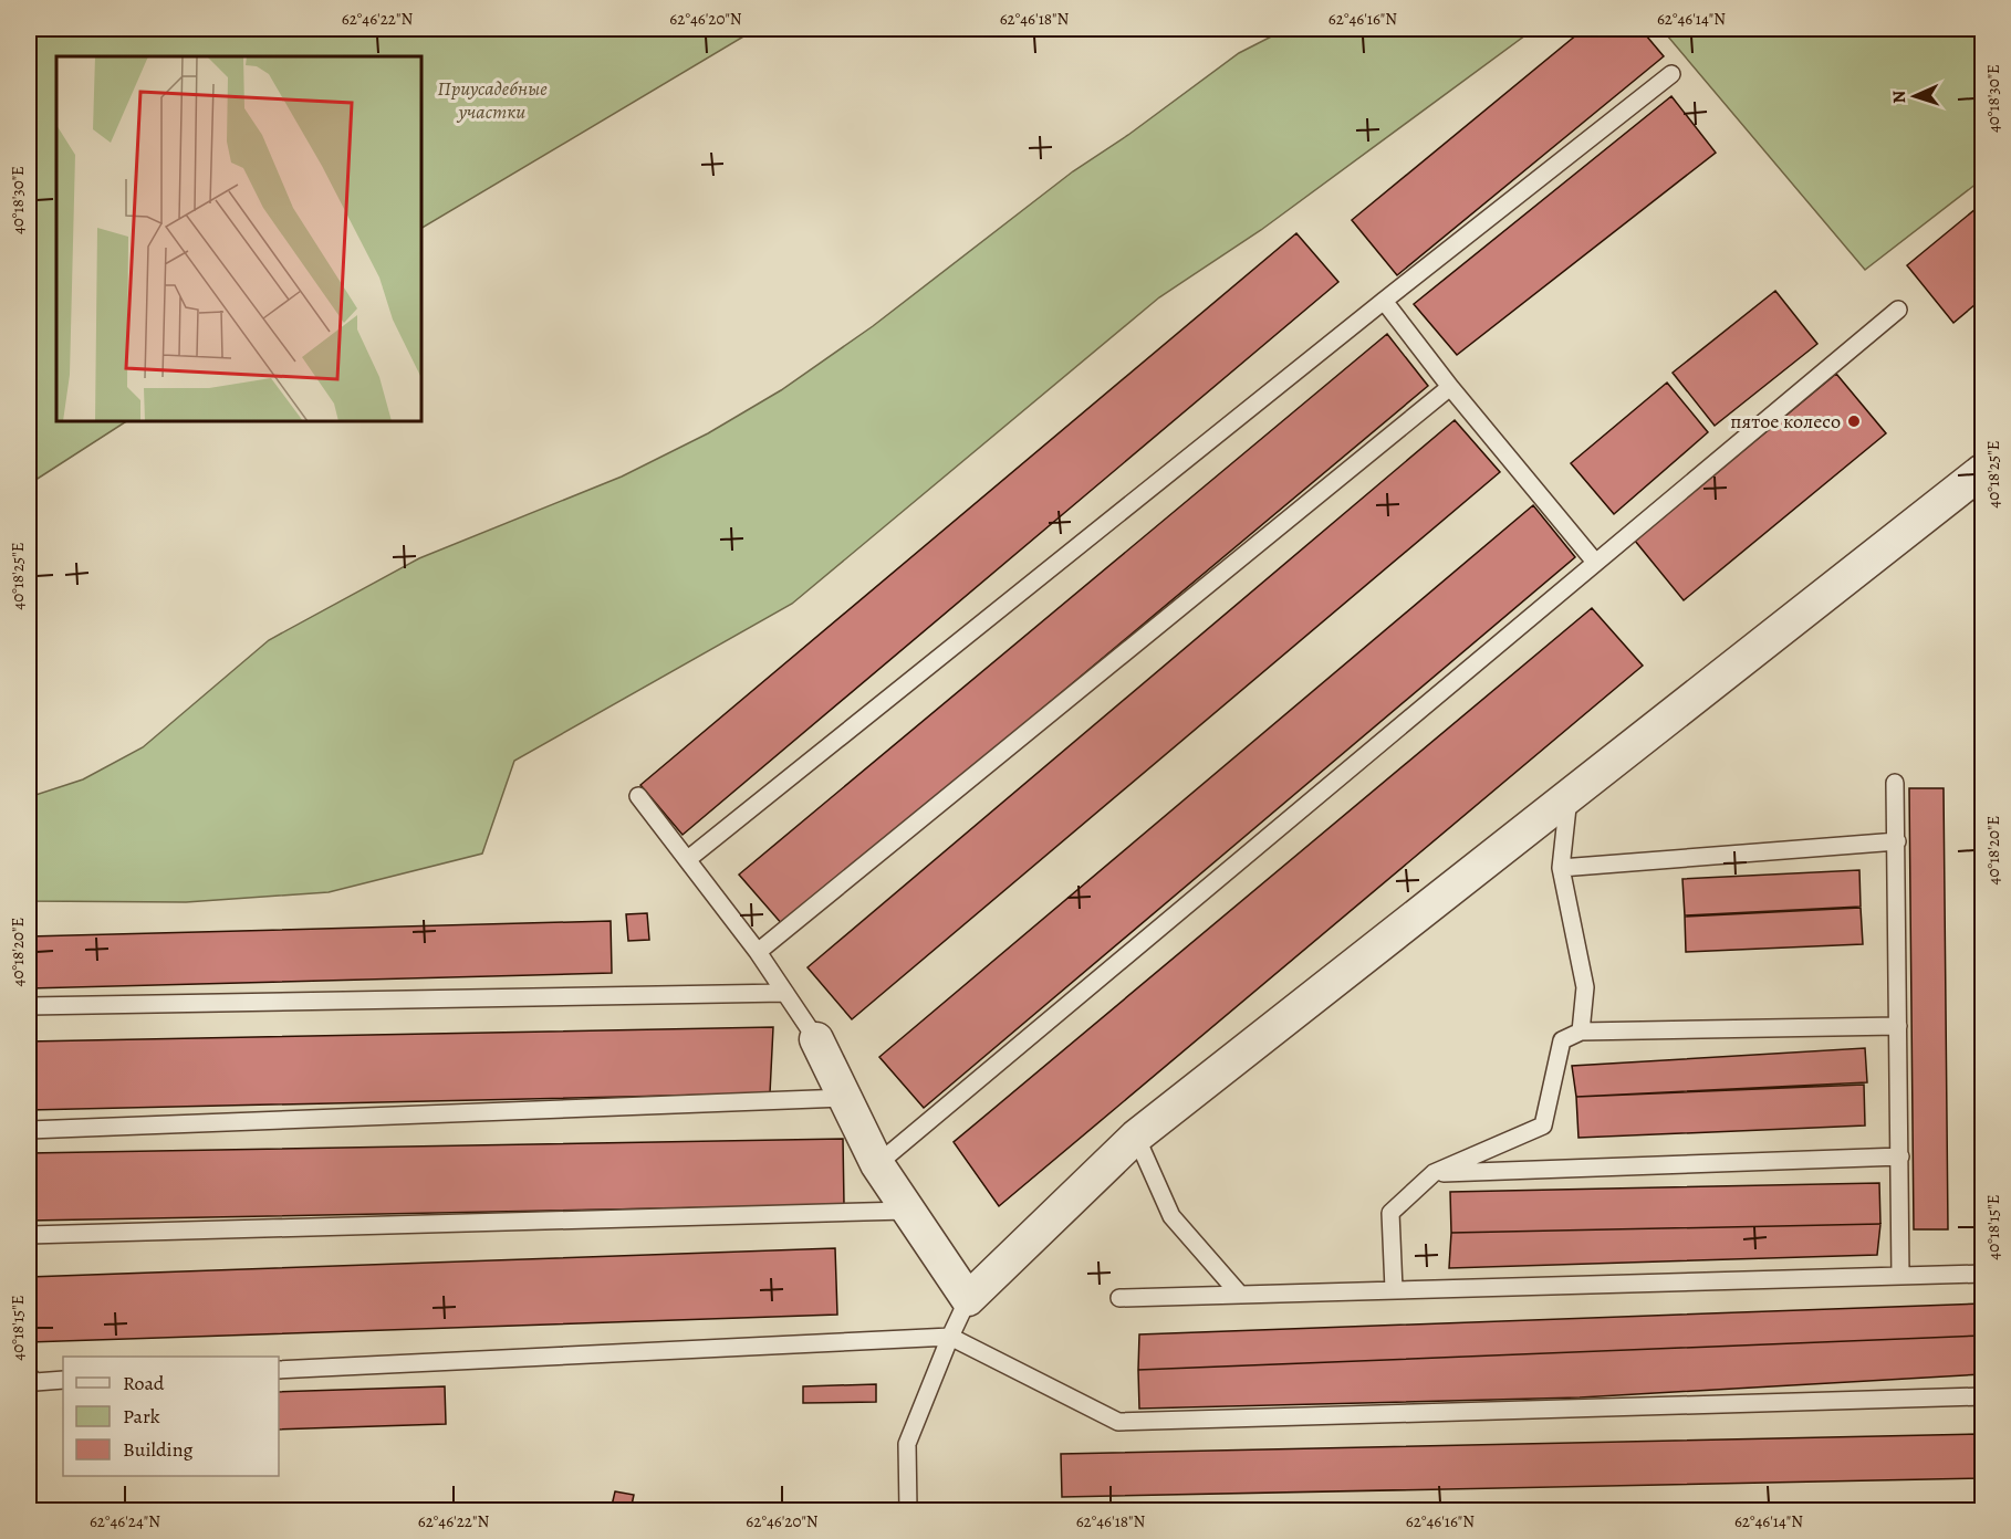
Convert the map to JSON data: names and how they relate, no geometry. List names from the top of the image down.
{
  "parks": ["Приусадебные участки"],
  "places": ["пятое колесо"],
  "legend": ["Road", "Park", "Building"],
  "north": "left",
  "coordinates": [
    "62°46'22\"N",
    "62°46'20\"N",
    "62°46'18\"N",
    "62°46'16\"N",
    "62°46'14\"N",
    "40°18'30\"E",
    "40°18'25\"E",
    "40°18'20\"E",
    "40°18'15\"E",
    "62°46'24\"N"
  ]
}
